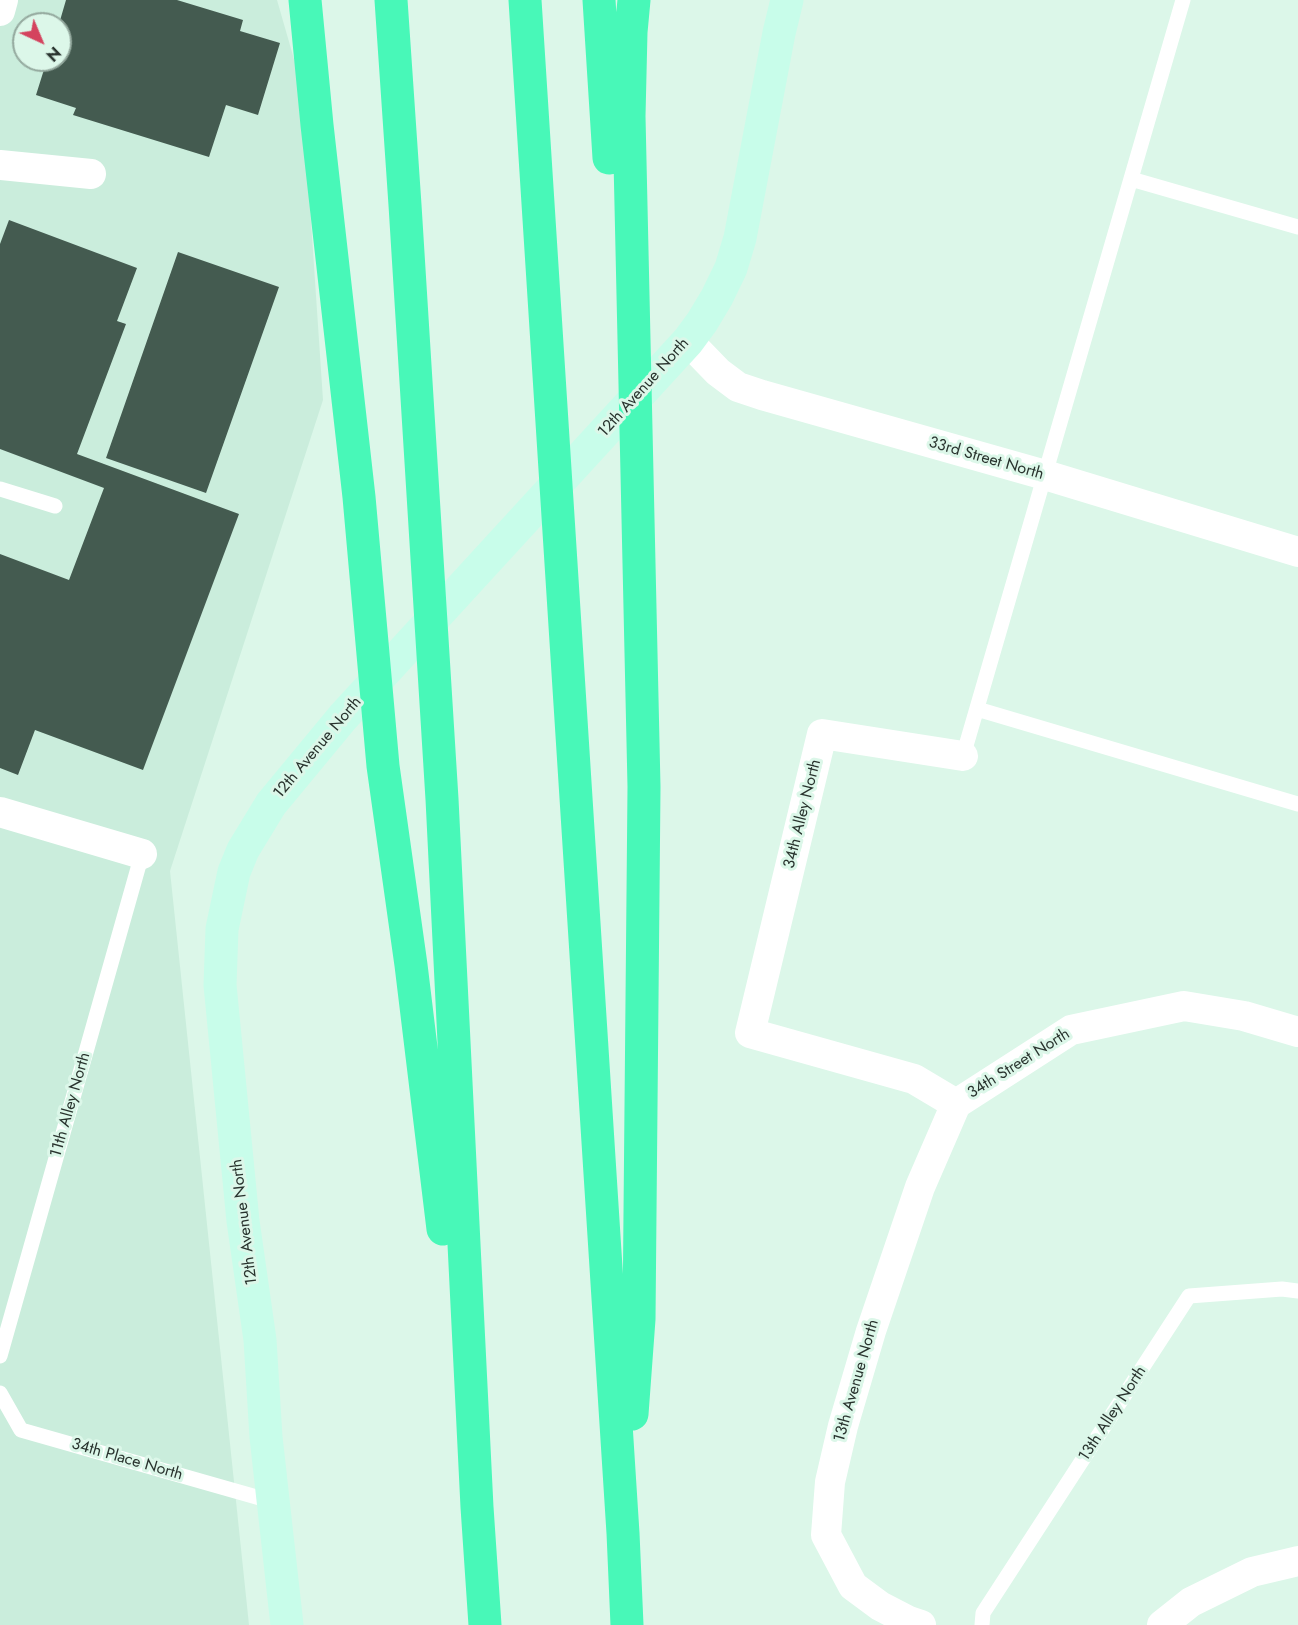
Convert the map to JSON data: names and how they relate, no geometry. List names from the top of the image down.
{
  "streets": {
    "street": [
      "12th Avenue North",
      "33rd Street North",
      "34th Alley North",
      "34th Street North",
      "13th Avenue North"
    ],
    "lane": ["11th Alley North", "13th Alley North", "34th Place North"]
  },
  "crossings": [
    ["12th Avenue North", "33rd Street North"],
    ["12th Avenue North", "34th Place North"],
    ["34th Alley North", "34th Street North"],
    ["34th Street North", "13th Avenue North"]
  ],
  "north": "bottom right"
}
